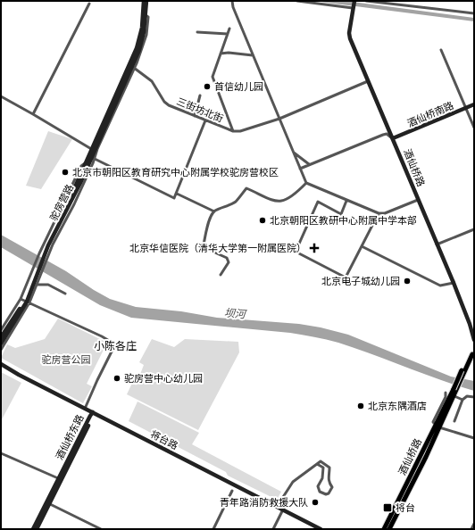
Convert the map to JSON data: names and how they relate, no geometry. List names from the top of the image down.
{
  "streets": {
    "main road": ["酒仙桥路"],
    "street": [
      "三街坊北街",
      "酒仙桥南路",
      "驼房营路",
      "酒仙桥东路",
      "将台路"
    ]
  },
  "crossings": [
    ["三街坊北街", "酒仙桥路"],
    ["三街坊北街", "驼房营路"],
    ["酒仙桥南路", "酒仙桥路"],
    ["酒仙桥东路", "将台路"]
  ],
  "districts": ["小陈各庄"],
  "water": ["坝河"],
  "parks": ["驼房营公园"],
  "places": {
    "other": [
      "首信幼儿园",
      "北京市朝阳区教育研究中心附属学校驼房营校区",
      "北京朝阳区教研中心附属中学本部",
      "北京电子城幼儿园",
      "驼房营中心幼儿园",
      "北京东隅酒店",
      "青年路消防救援大队"
    ],
    "health": ["北京华信医院（清华大学第一附属医院）"],
    "transit": ["将台"]
  }
}
